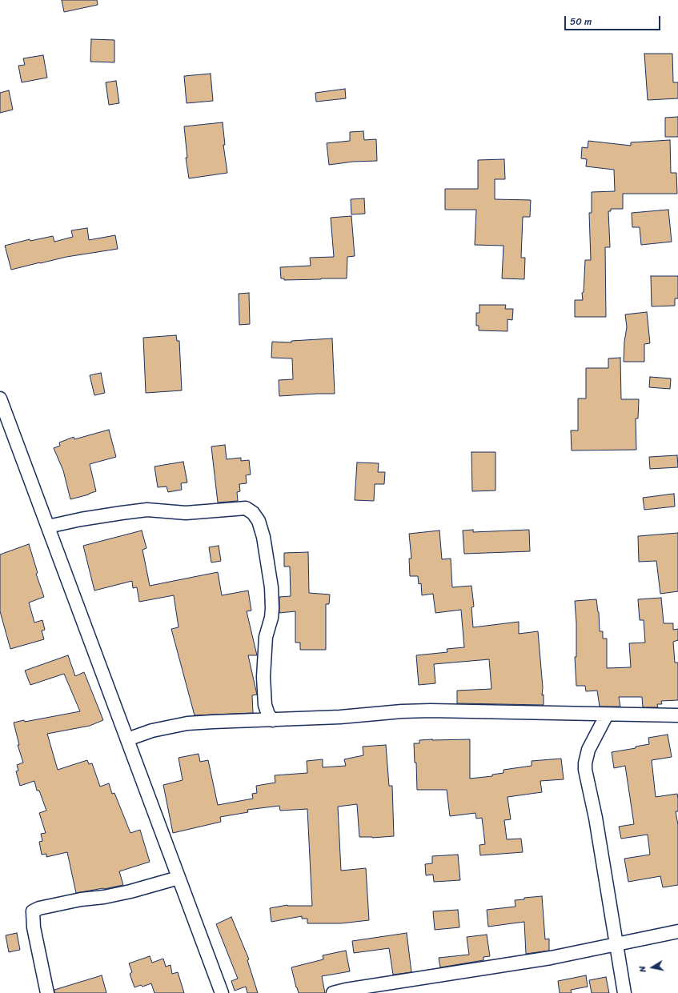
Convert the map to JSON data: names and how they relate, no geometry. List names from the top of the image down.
{
  "scale_bar": "50 m",
  "north": "left"
}
